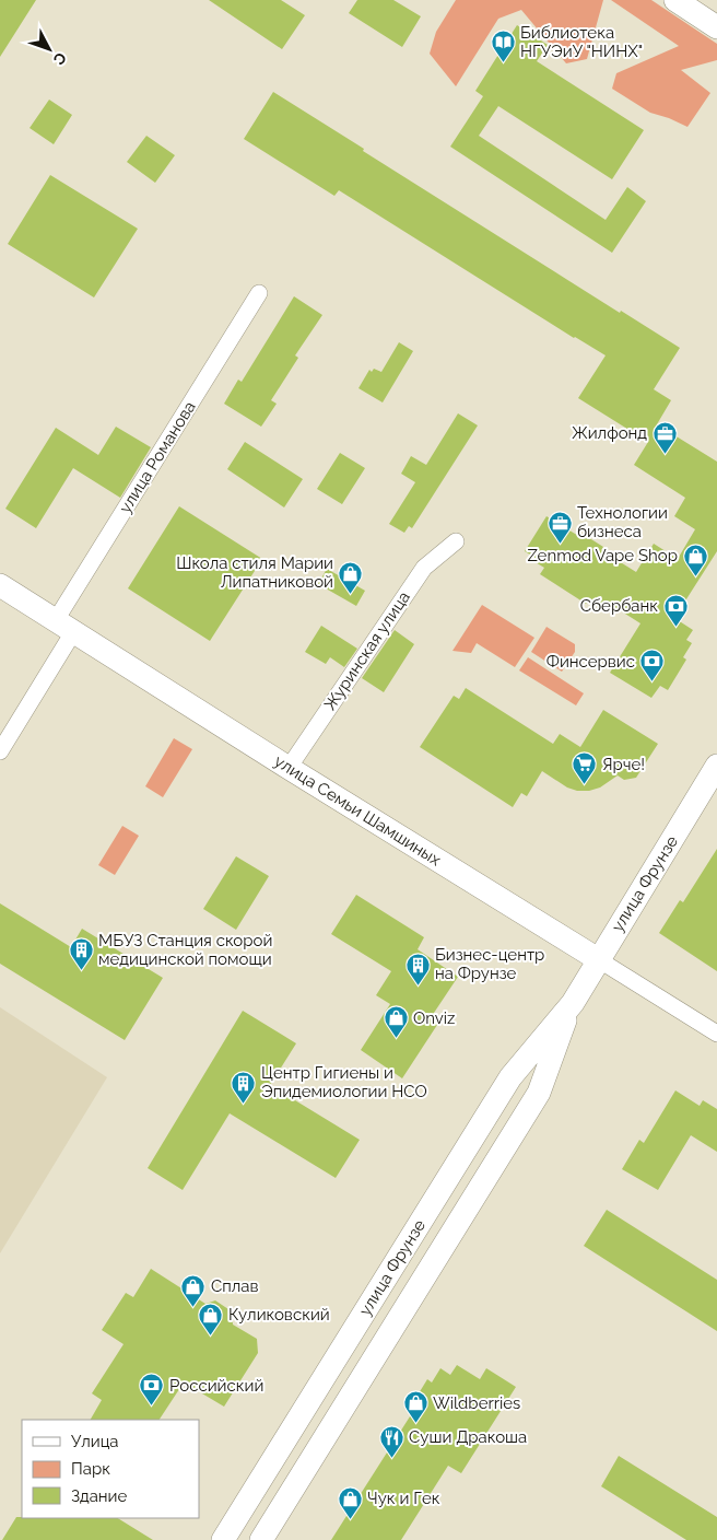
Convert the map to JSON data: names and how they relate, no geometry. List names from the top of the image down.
{
  "streets": {
    "main road": ["улица Семьи Шамшиных", "улица Фрунзе"],
    "street": ["улица Романова", "Журинская улица"]
  },
  "crossings": [
    ["улица Романова", "улица Семьи Шамшиных"],
    ["Журинская улица", "улица Семьи Шамшиных"],
    ["улица Семьи Шамшиных", "улица Фрунзе"]
  ],
  "places": {
    "library": ["Библиотека НГУЭиУ \"НИНХ\""],
    "office": ["Жилфонд", "Технологии бизнеса"],
    "shop": [
      "Zenmod Vape Shop",
      "Школа стиля Марии Липатниковой",
      "Onviz",
      "Сплав",
      "Куликовский",
      "Wildberries",
      "Чук и Гек"
    ],
    "bank": ["Сбербанк", "Финсервис", "Российский"],
    "supermarket": ["Ярче!"],
    "building": ["МБУЗ Станция скорой медицинской помощи", "Бизнес-центр на Фрунзе", "Центр Гигиены и Эпидемиологии НСО"],
    "restaurant": ["Суши Дракоша"]
  },
  "legend": ["Улица", "Парк", "Здание"],
  "north": "bottom right"
}
